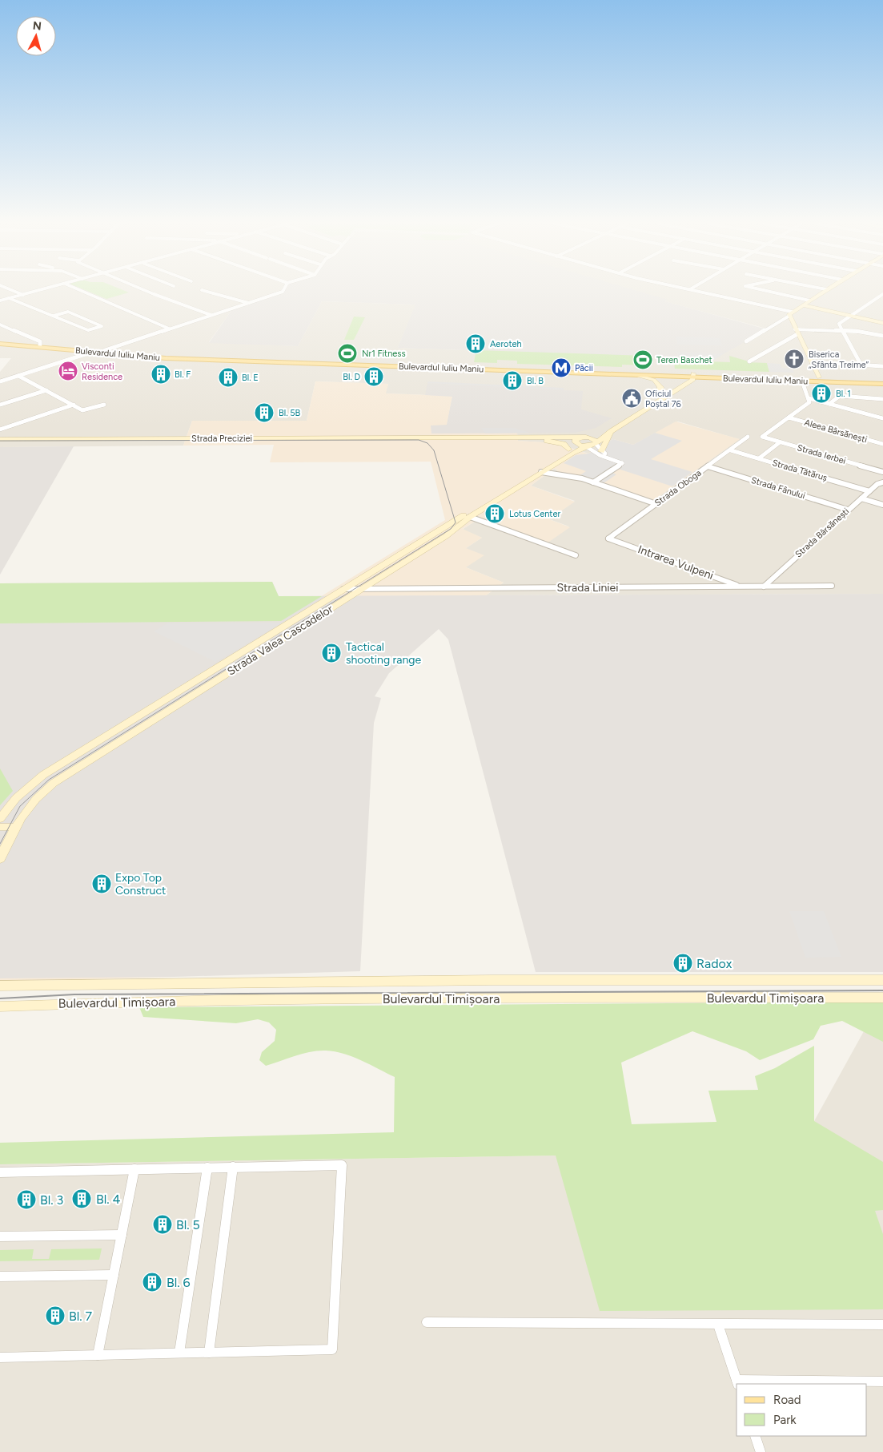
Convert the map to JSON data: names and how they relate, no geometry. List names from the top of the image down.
{
  "streets": {
    "main road": [
      "Bulevardul Iuliu Maniu",
      "Strada Preciziei",
      "Strada Valea Cascadelor",
      "Bulevardul Timișoara"
    ],
    "street": [
      "Aleea Bârsănești",
      "Strada Ierbei",
      "Strada Tătăruș",
      "Strada Oboga",
      "Strada Fânului",
      "Strada Bârsănești",
      "Intrarea Vulpeni",
      "Strada Liniei"
    ]
  },
  "crossings": [
    ["Aleea Bârsănești", "Strada Ierbei"],
    ["Strada Preciziei", "Strada Valea Cascadelor"],
    ["Strada Tătăruș", "Strada Oboga"],
    ["Strada Tătăruș", "Strada Bârsănești"],
    ["Strada Oboga", "Strada Fânului"],
    ["Strada Oboga", "Intrarea Vulpeni"],
    ["Strada Fânului", "Strada Bârsănești"],
    ["Strada Bârsănești", "Strada Liniei"],
    ["Intrarea Vulpeni", "Strada Liniei"],
    ["Strada Liniei", "Strada Valea Cascadelor"]
  ],
  "places": {
    "building": [
      "Aeroteh",
      "Bl. F",
      "Bl. D",
      "Bl. E",
      "Bl. B",
      "Bl. 1",
      "Bl. 5B",
      "Lotus Center",
      "Tactical shooting range",
      "Expo Top Construct",
      "Radox",
      "Bl. 4",
      "Bl. 3",
      "Bl. 5",
      "Bl. 6",
      "Bl. 7"
    ],
    "sports": ["Nr1 Fitness", "Teren Baschet"],
    "church": ["Biserica „Sfânta Treime”"],
    "metro station": ["Păcii"],
    "hotel": ["Visconti Residence"],
    "public building": ["Oficiul Poștal 76"]
  },
  "legend": ["Road", "Park"],
  "north": "top"
}
